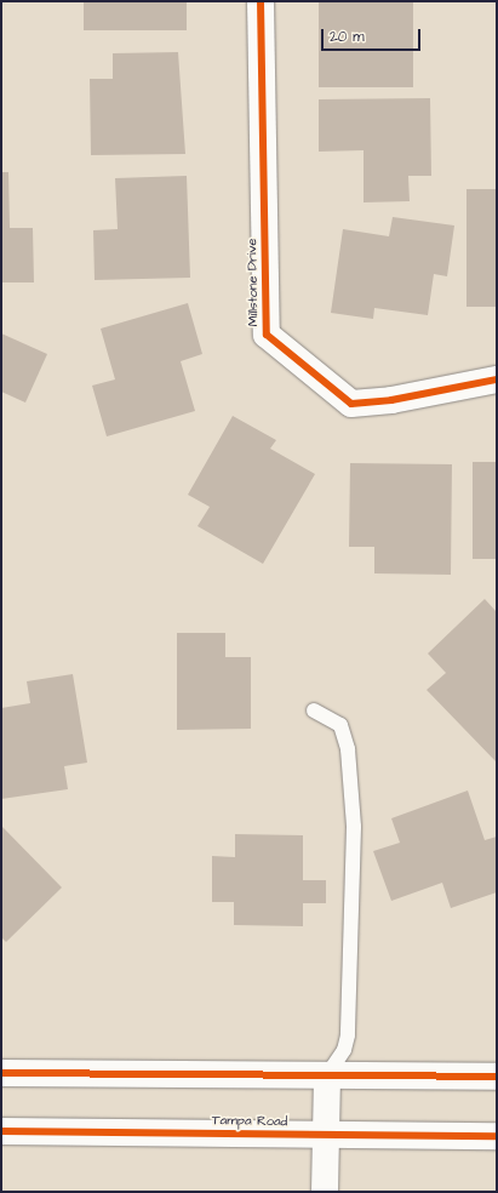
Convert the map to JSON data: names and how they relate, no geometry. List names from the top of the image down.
{
  "streets": {
    "main road": ["Millstone Drive", "Tampa Road"]
  },
  "scale_bar": "20 m"
}
